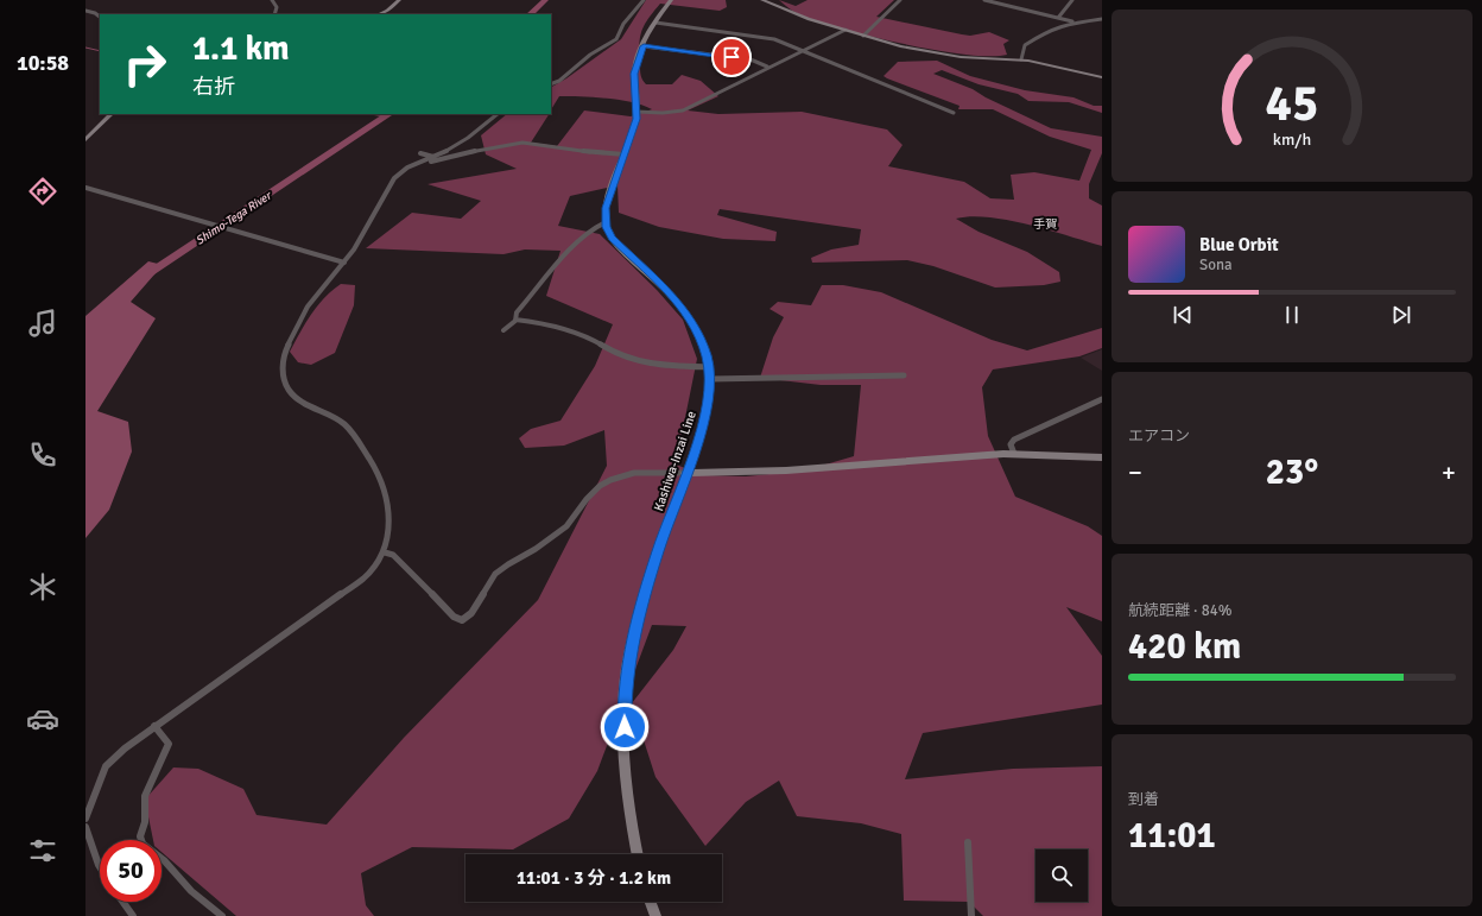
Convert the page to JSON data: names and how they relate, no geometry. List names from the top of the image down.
{
  "streets": {
    "main road": ["Kashiwa-Inzai Line"]
  },
  "districts": ["手賀"],
  "water": ["Shimo-Tega River"],
  "page": {
    "tabs": "10:58",
    "turn": ["1.1 km", "右折"],
    "song": ["Blue Orbit", "Sona"],
    "tile": [
      "エアコン",
      ["航続距離 · 84%", "420 km"],
      ["到着", "11:01"]
    ],
    "heat": ["−", "23°", "+"],
    "limit": "50",
    "trip": "11:01 · 3 分 · 1.2 km",
    "gauge": ["45", "km/h"]
  }
}
